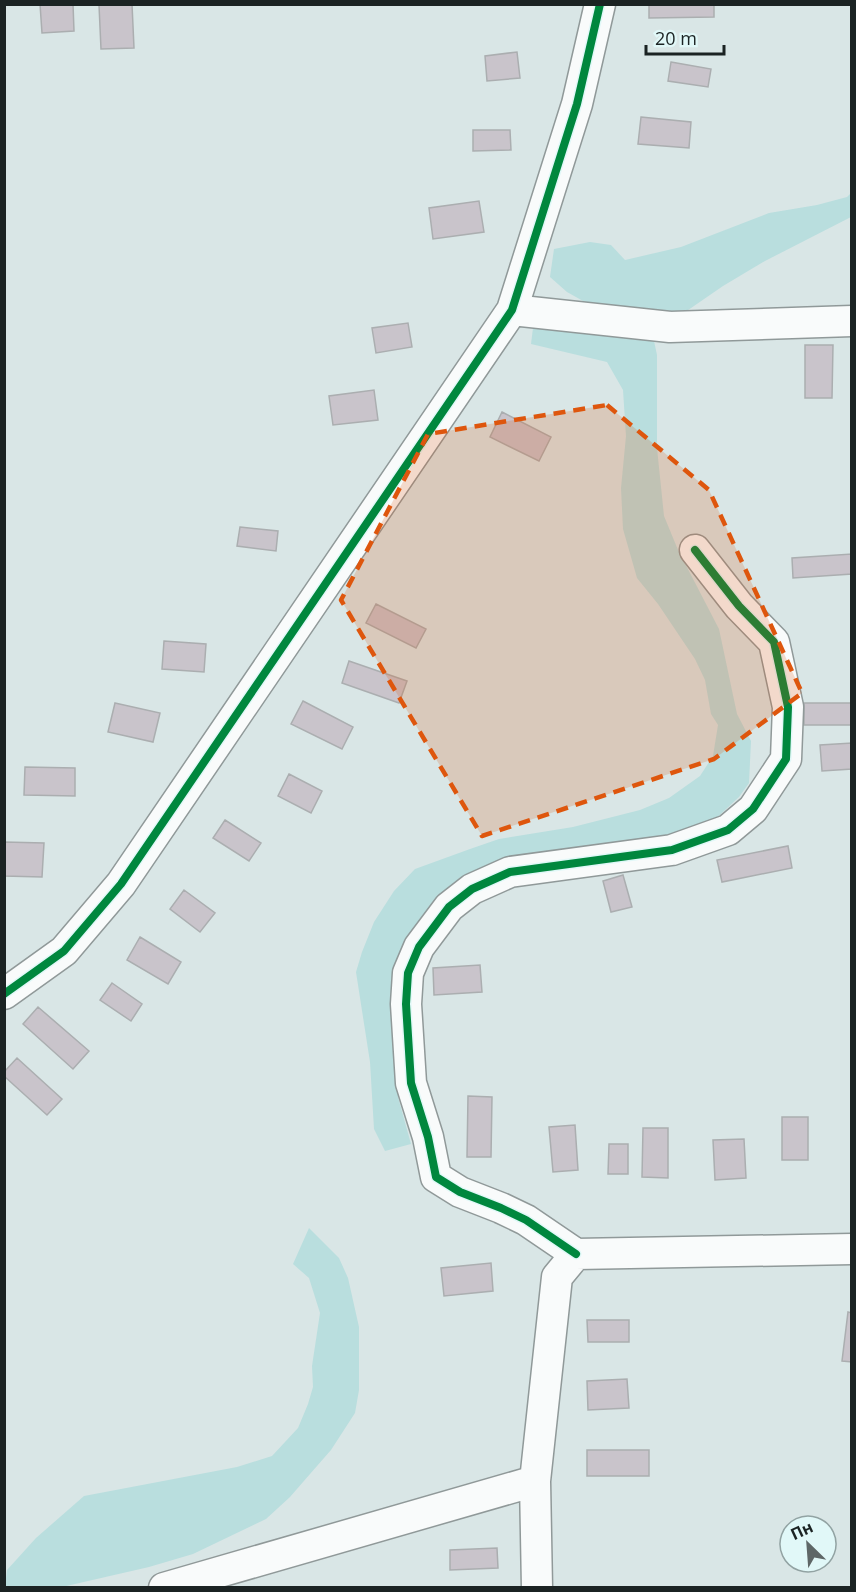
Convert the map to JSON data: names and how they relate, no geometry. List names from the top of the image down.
{
  "scale_bar": "20 m",
  "north": "top left"
}
